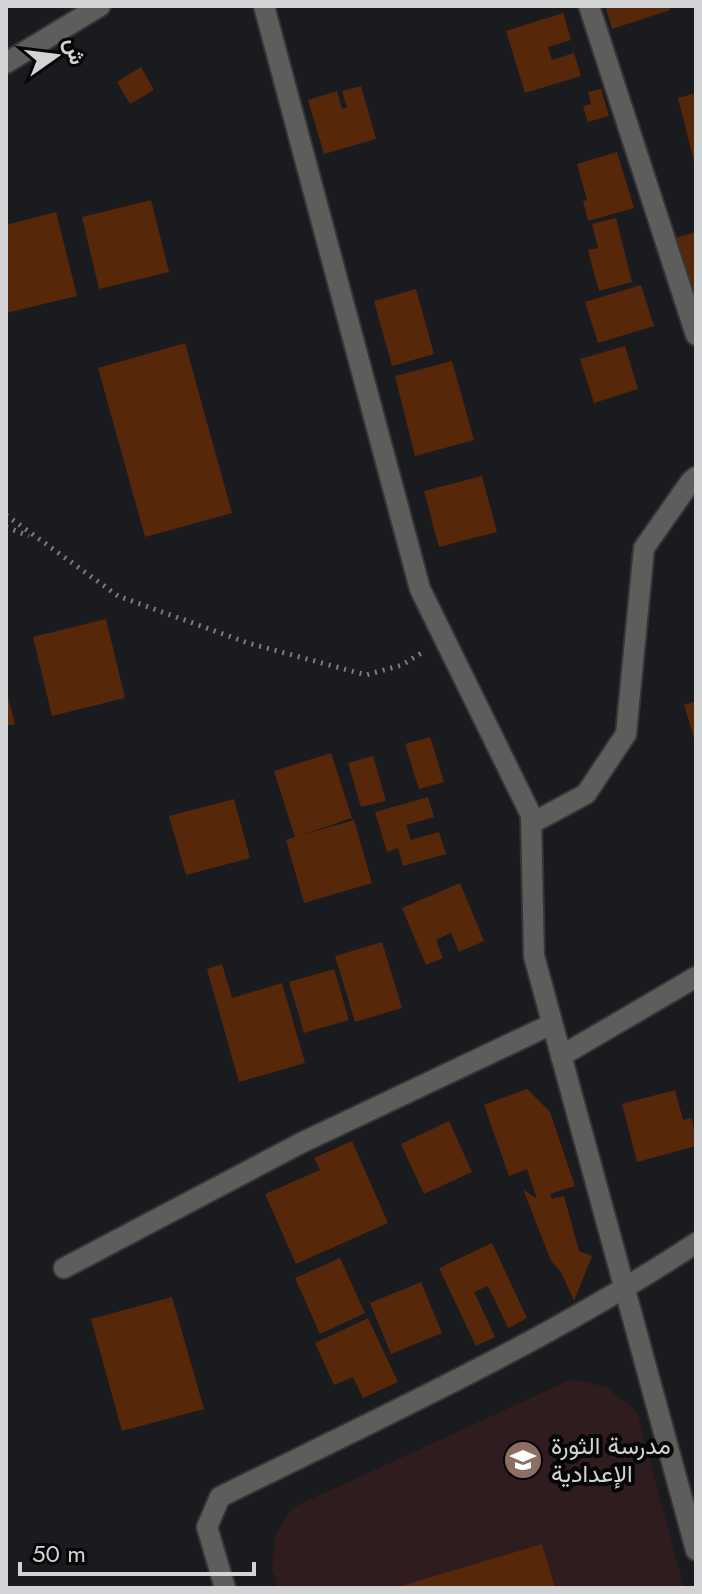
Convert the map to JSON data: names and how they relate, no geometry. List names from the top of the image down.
{
  "places": {
    "school or university": ["مدرسة الثورة الإعدادية"]
  },
  "scale_bar": "50 m",
  "north": "right"
}
